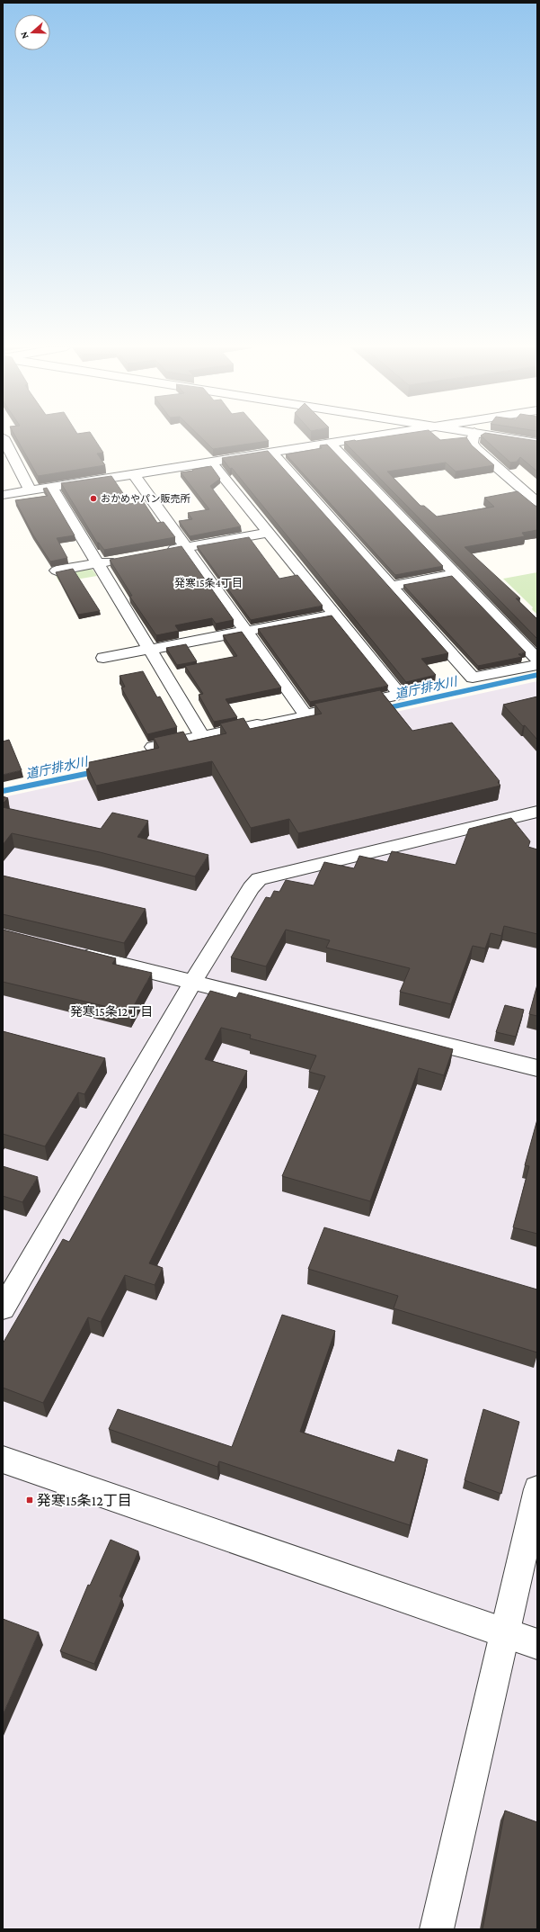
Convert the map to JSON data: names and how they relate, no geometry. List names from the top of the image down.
{
  "districts": ["発寒15条4丁目", "発寒15条12丁目"],
  "water": ["道庁排水川"],
  "places": {
    "other": ["おかめやパン販売所"],
    "transit": ["発寒15条12丁目"]
  },
  "north": "left"
}
